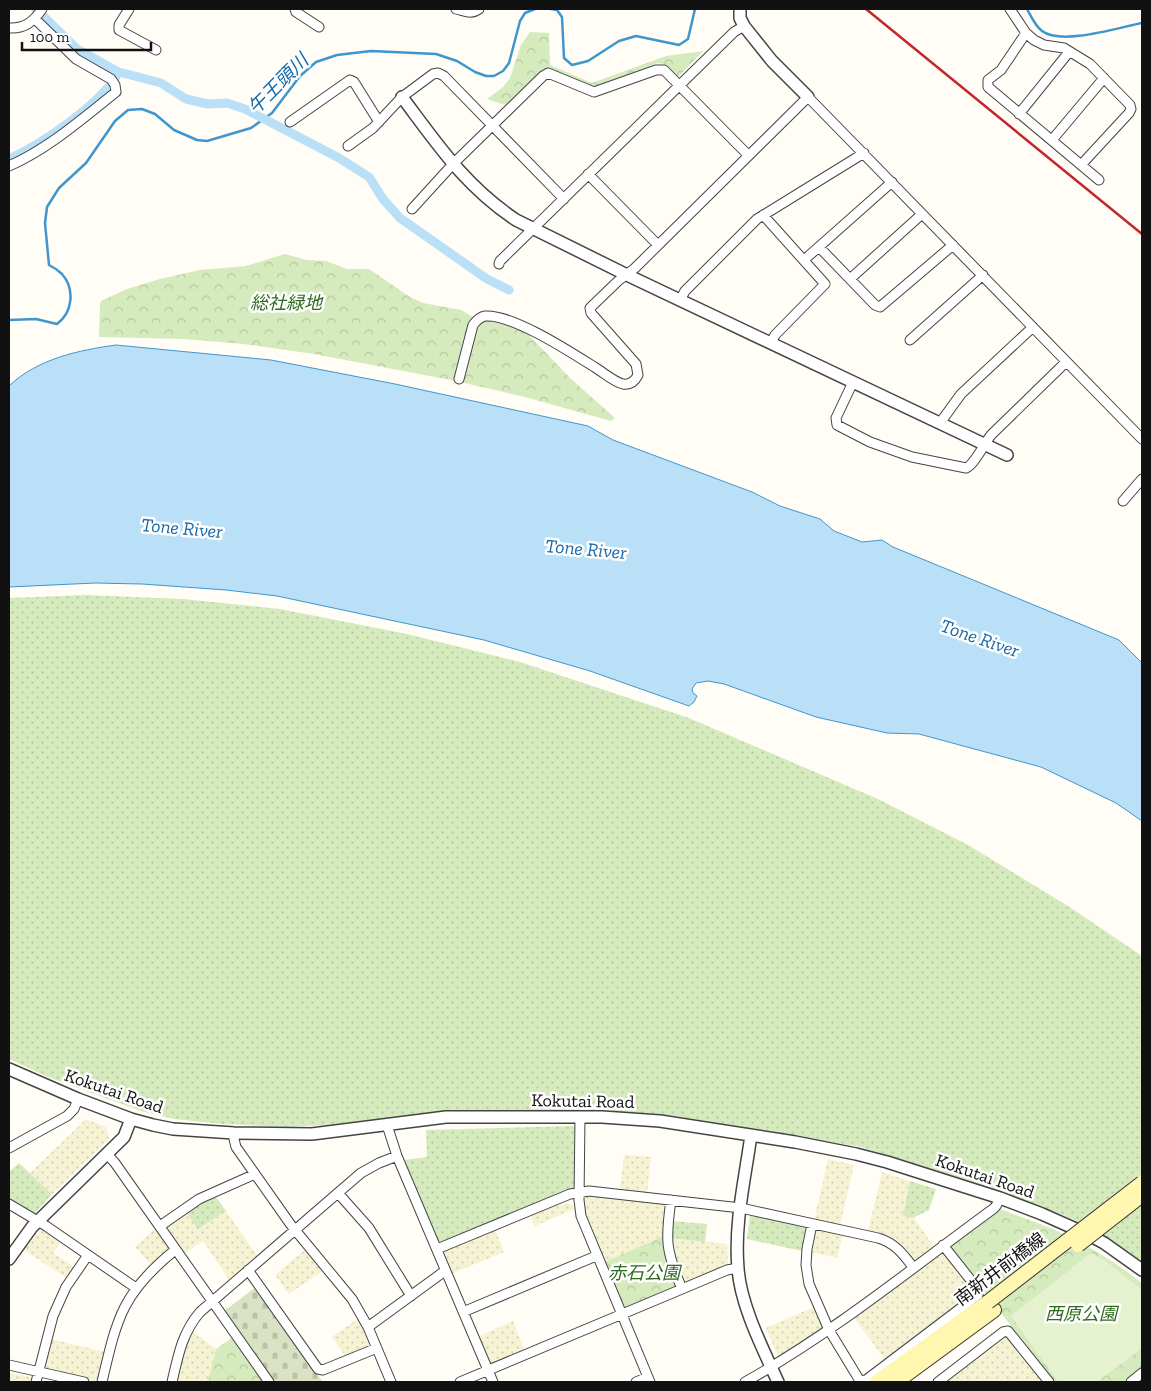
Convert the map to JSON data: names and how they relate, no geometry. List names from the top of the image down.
{
  "streets": {
    "main road": ["南新井前橋線"],
    "street": ["Kokutai Road"]
  },
  "water": ["午王頭川", "Tone River"],
  "parks": ["総社緑地", "赤石公園", "西原公園"],
  "scale_bar": "100 m"
}
